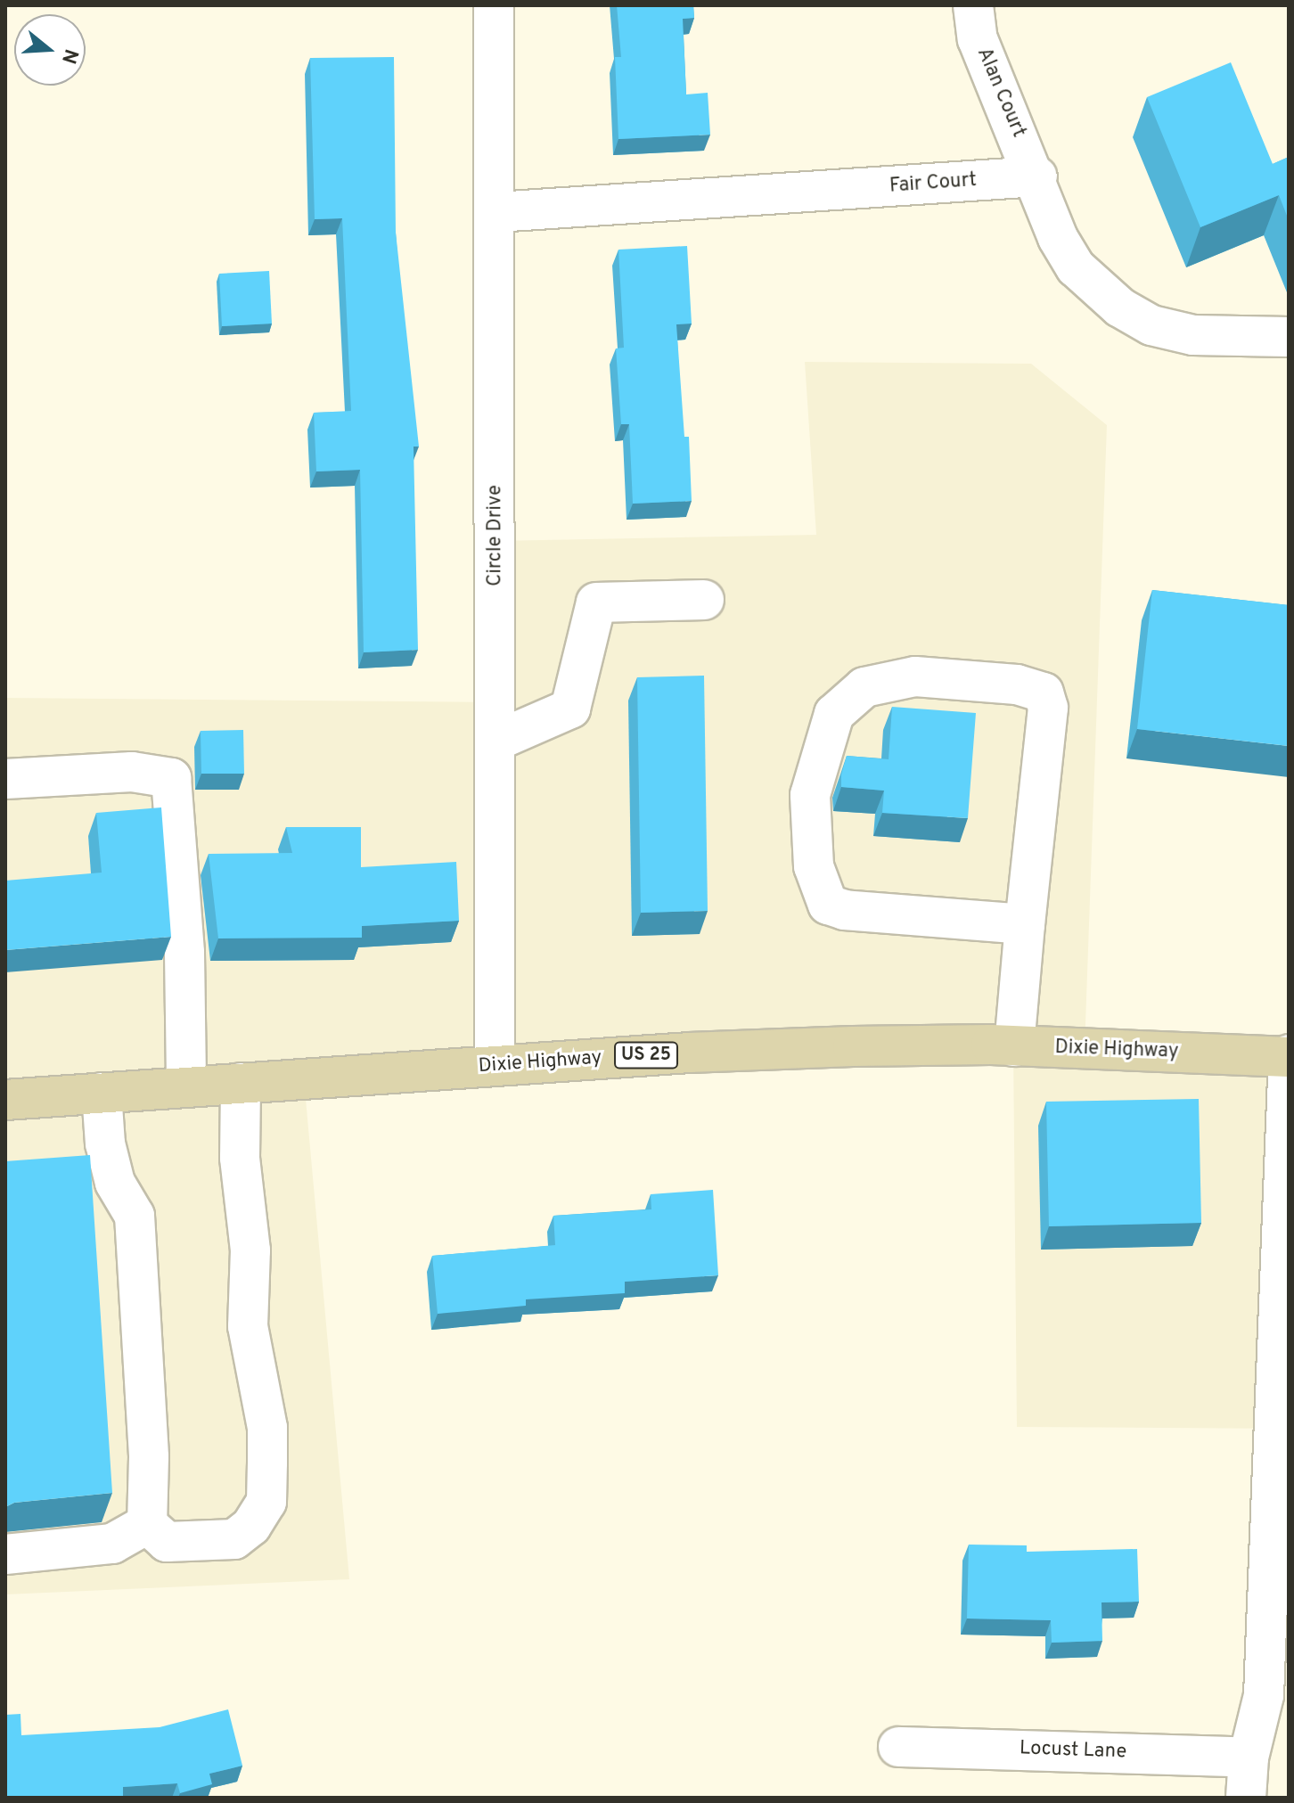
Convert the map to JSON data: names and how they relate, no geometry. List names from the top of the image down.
{
  "streets": {
    "main road": ["Dixie Highway", "US 25"],
    "street": [
      "Alan Court",
      "Fair Court",
      "Circle Drive",
      "Locust Lane"
    ]
  },
  "crossings": [
    ["Alan Court", "Fair Court"],
    ["Fair Court", "Circle Drive"],
    ["Circle Drive", "Dixie Highway"]
  ],
  "north": "right"
}
